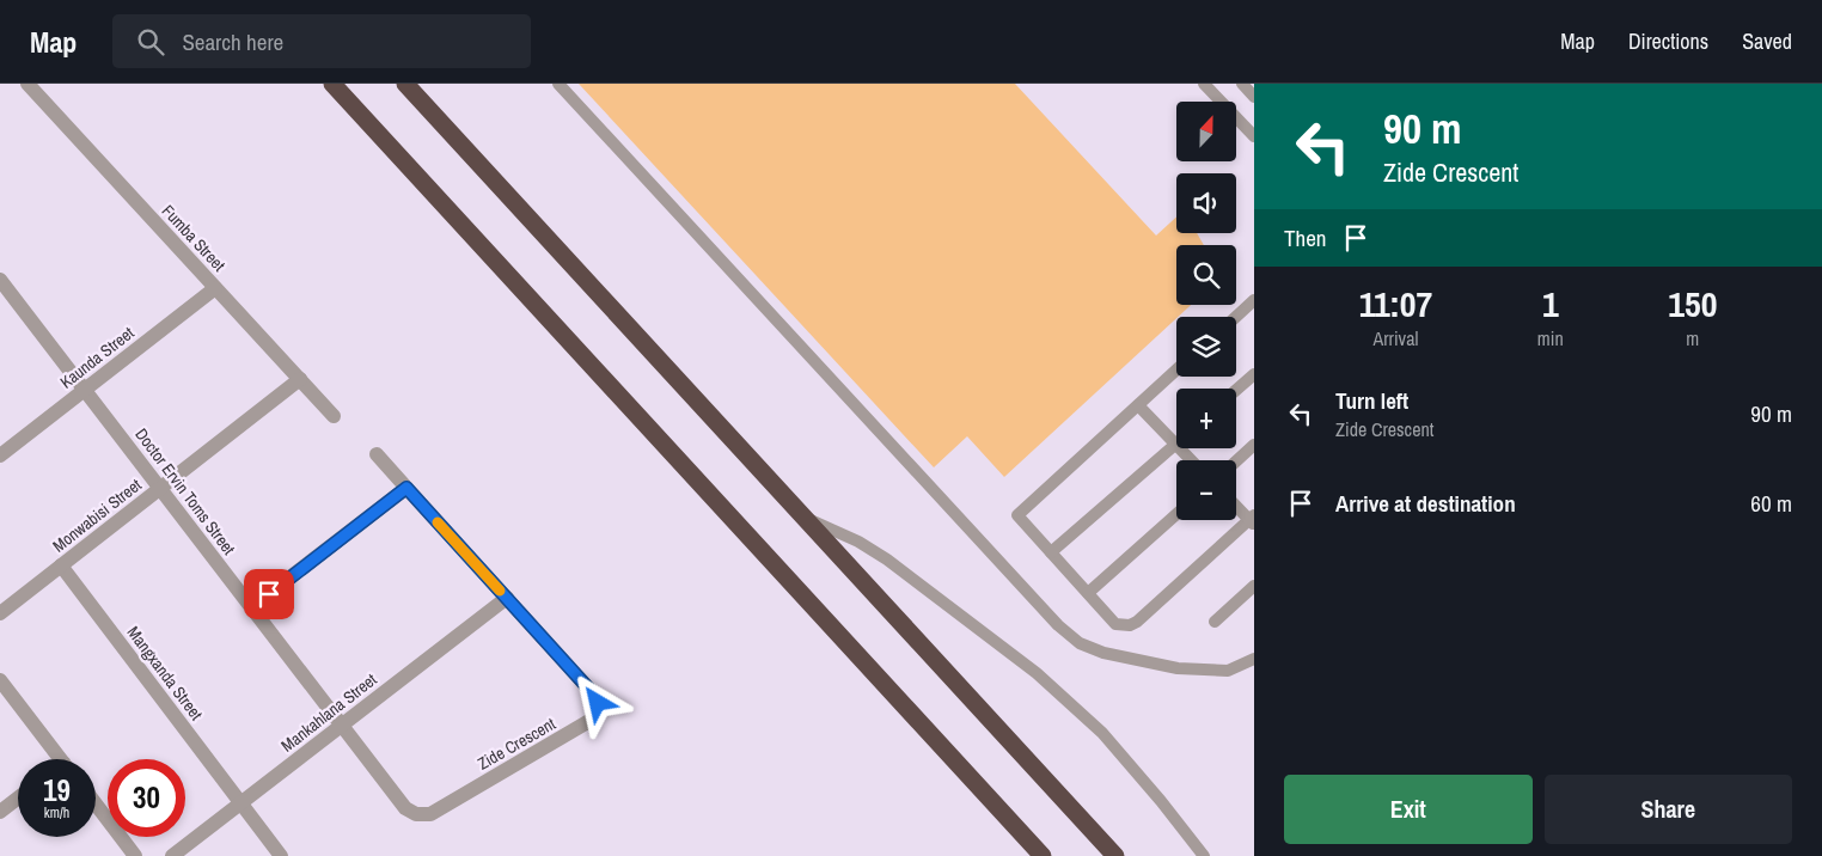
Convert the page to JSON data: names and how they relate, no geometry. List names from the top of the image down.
{
  "streets": {
    "street": [
      "Fumba Street",
      "Kaunda Street",
      "Doctor Ervin Toms Street",
      "Monwabisi Street",
      "Mangxanda Street",
      "Mankahlana Street",
      "Zide Crescent"
    ]
  },
  "crossings": [
    ["Fumba Street", "Kaunda Street"],
    ["Fumba Street", "Monwabisi Street"],
    ["Kaunda Street", "Doctor Ervin Toms Street"],
    ["Doctor Ervin Toms Street", "Monwabisi Street"],
    ["Doctor Ervin Toms Street", "Mankahlana Street"],
    ["Doctor Ervin Toms Street", "Zide Crescent"],
    ["Monwabisi Street", "Mangxanda Street"],
    ["Mangxanda Street", "Mankahlana Street"],
    ["Mankahlana Street", "Zide Crescent"]
  ],
  "north": "top",
  "page": {
    "header": "Map",
    "search": "Search here",
    "nav": ["Map", "Directions", "Saved"],
    "turn": ["90 m", "Zide Crescent"],
    "map_buttons": ["+", "−"],
    "then": "Then",
    "eta": [
      "11:07",
      "Arrival",
      "1",
      "min",
      "150",
      "m"
    ],
    "list": [
      {
        "name": "Turn left",
        "note": "Zide Crescent",
        "value": "90 m"
      },
      {
        "name": "Arrive at destination",
        "value": "60 m"
      }
    ],
    "speed": "19 km/h",
    "limit": "30",
    "buttons": ["Exit", "Share"]
  }
}
